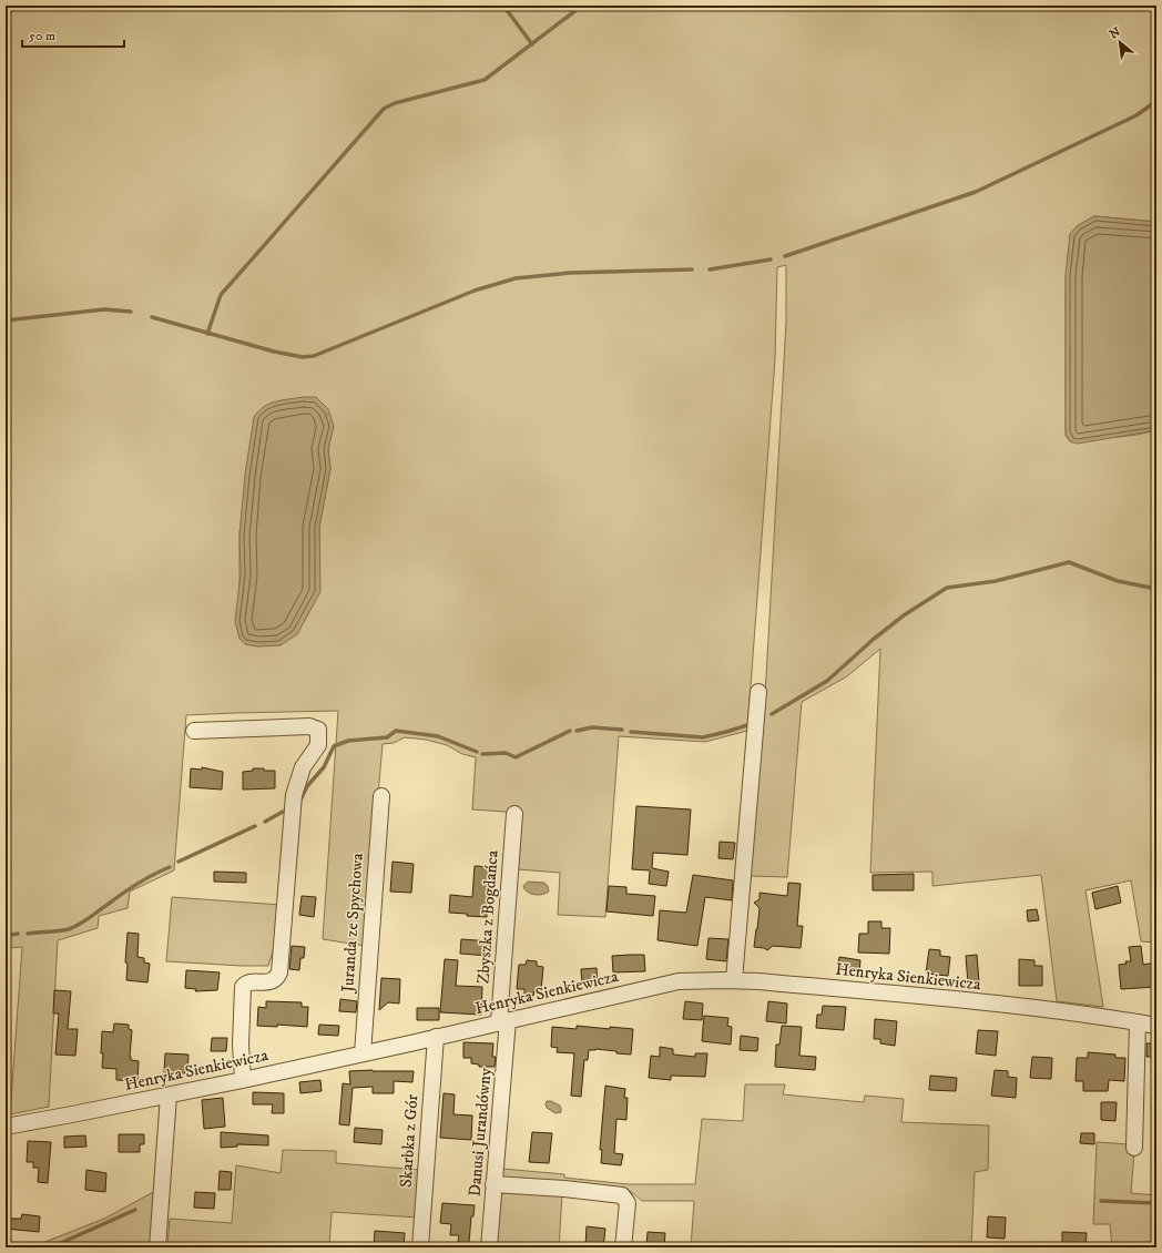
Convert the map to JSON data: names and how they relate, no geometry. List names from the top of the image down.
{
  "streets": {
    "street": [
      "Zbyszka z Bogdańca",
      "Juranda ze Spychowa",
      "Henryka Sienkiewicza",
      "Danusi Jurandówny",
      "Skarbka z Gór"
    ]
  },
  "crossings": [
    ["Zbyszka z Bogdańca", "Henryka Sienkiewicza"],
    ["Zbyszka z Bogdańca", "Danusi Jurandówny"],
    ["Juranda ze Spychowa", "Henryka Sienkiewicza"],
    ["Henryka Sienkiewicza", "Danusi Jurandówny"],
    ["Henryka Sienkiewicza", "Skarbka z Gór"]
  ],
  "scale_bar": "50 m",
  "north": "top left"
}
